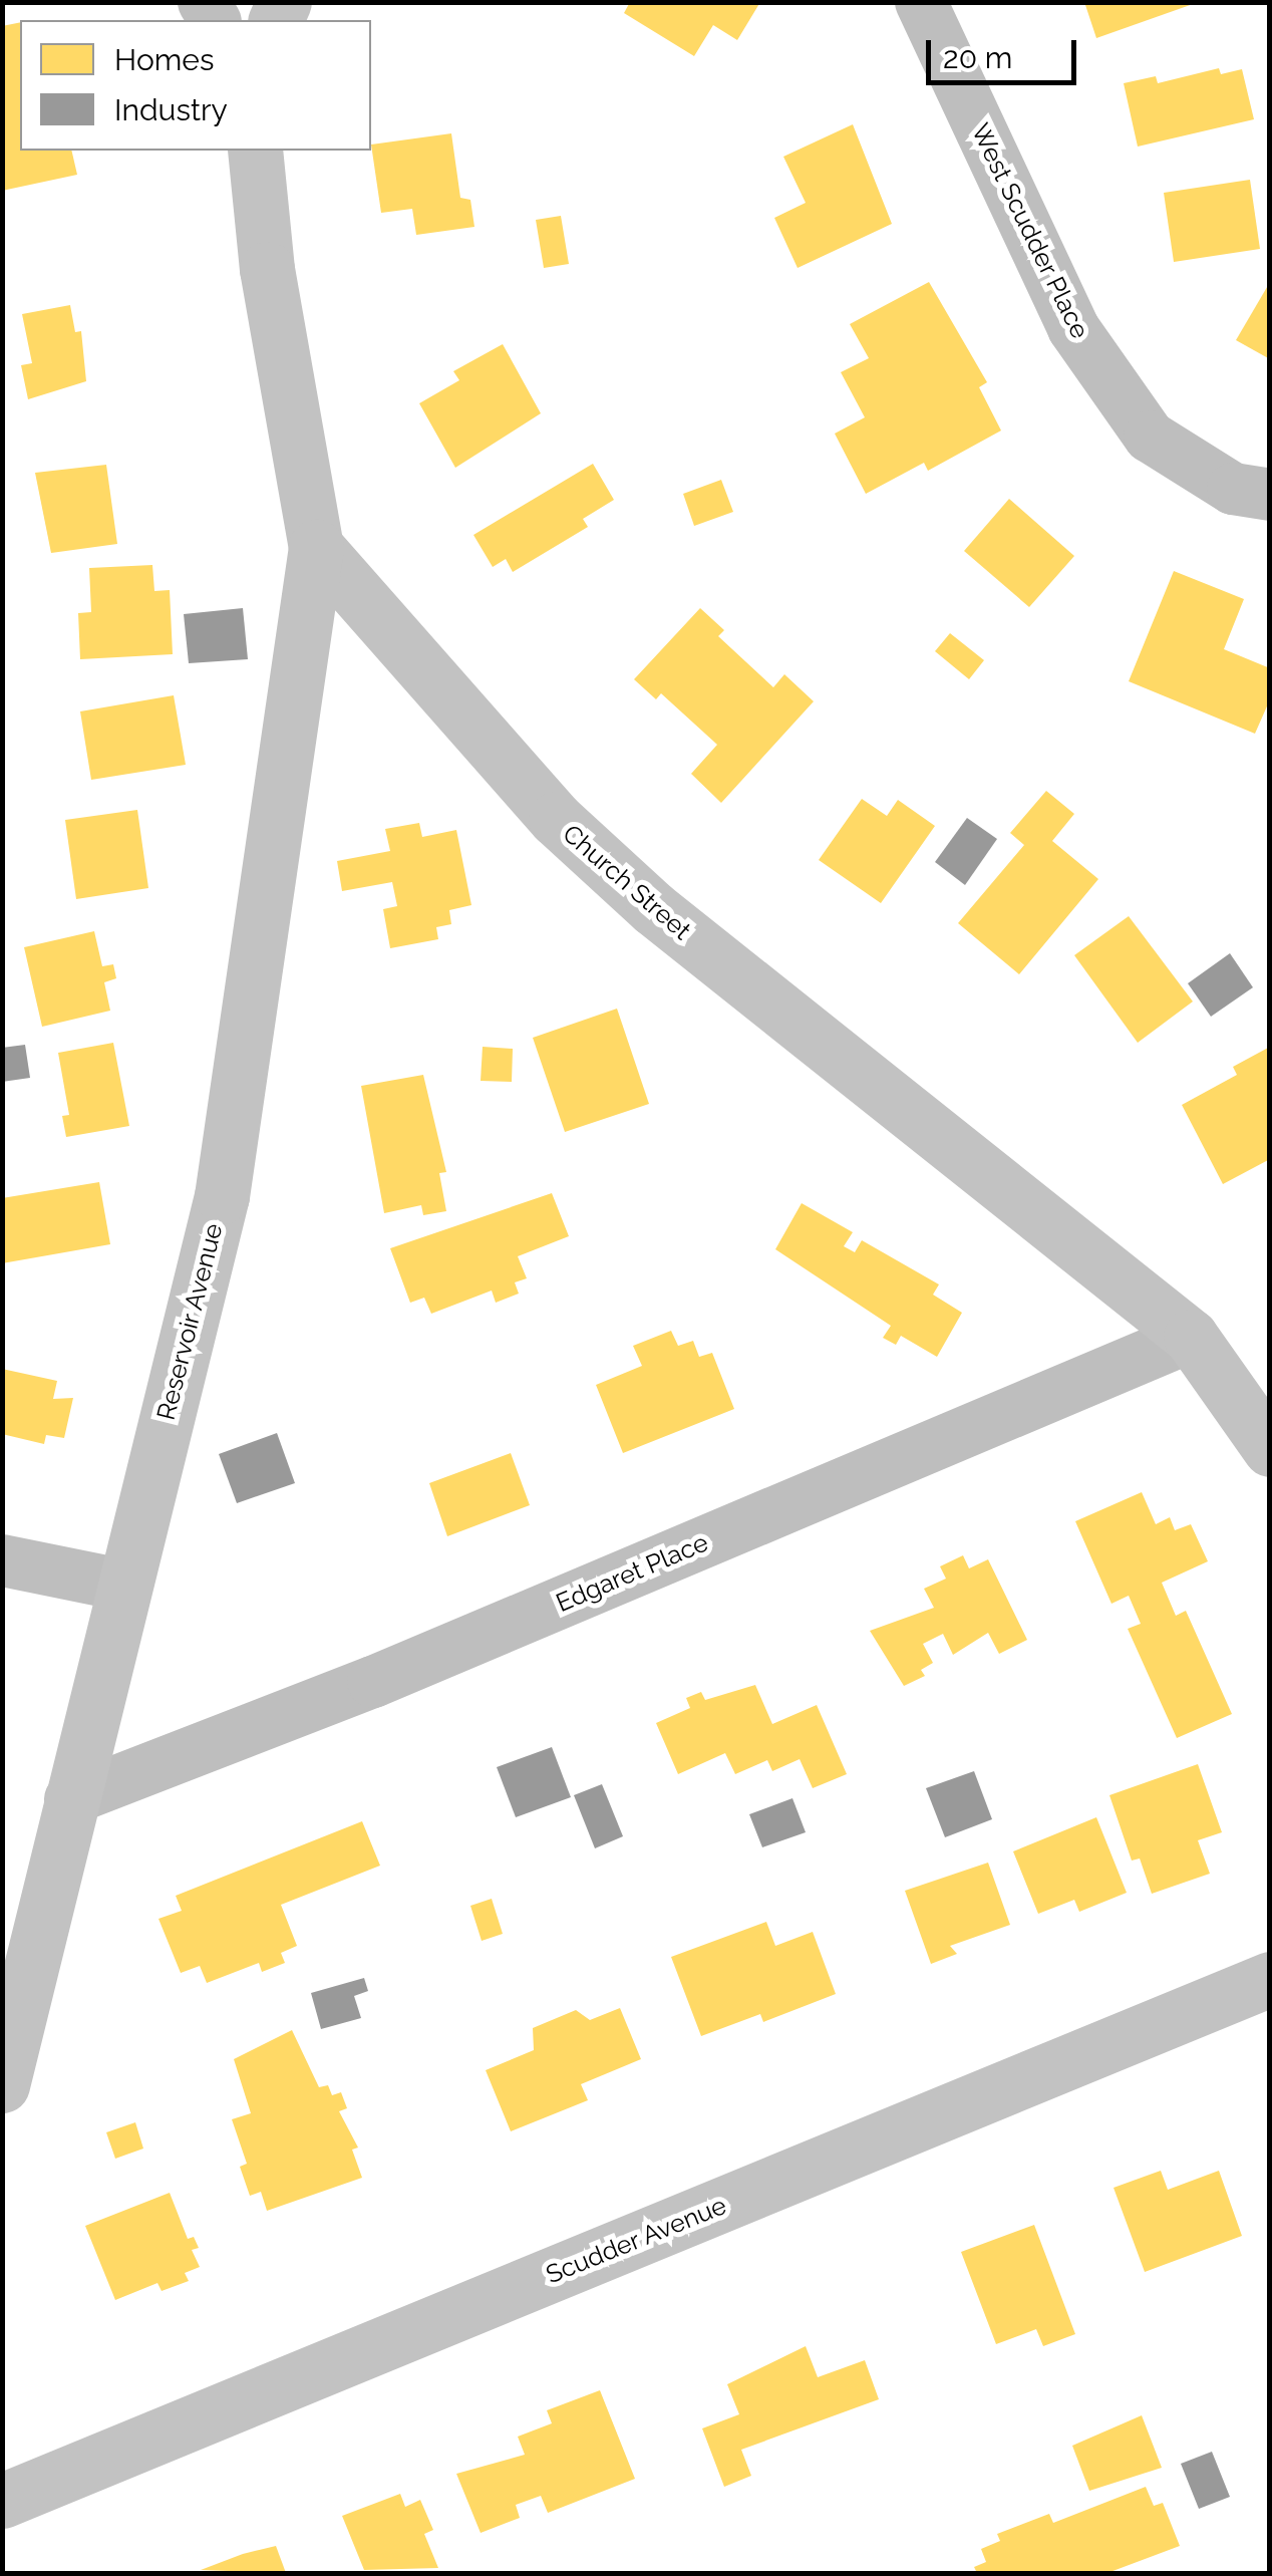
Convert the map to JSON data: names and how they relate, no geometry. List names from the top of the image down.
{
  "streets": {
    "street": [
      "West Scudder Place",
      "Church Street",
      "Reservoir Avenue",
      "Edgaret Place",
      "Scudder Avenue"
    ]
  },
  "crossings": [
    ["Church Street", "Reservoir Avenue"],
    ["Church Street", "Edgaret Place"],
    ["Reservoir Avenue", "Edgaret Place"]
  ],
  "legend": ["Homes", "Industry"],
  "scale_bar": "20 m"
}
